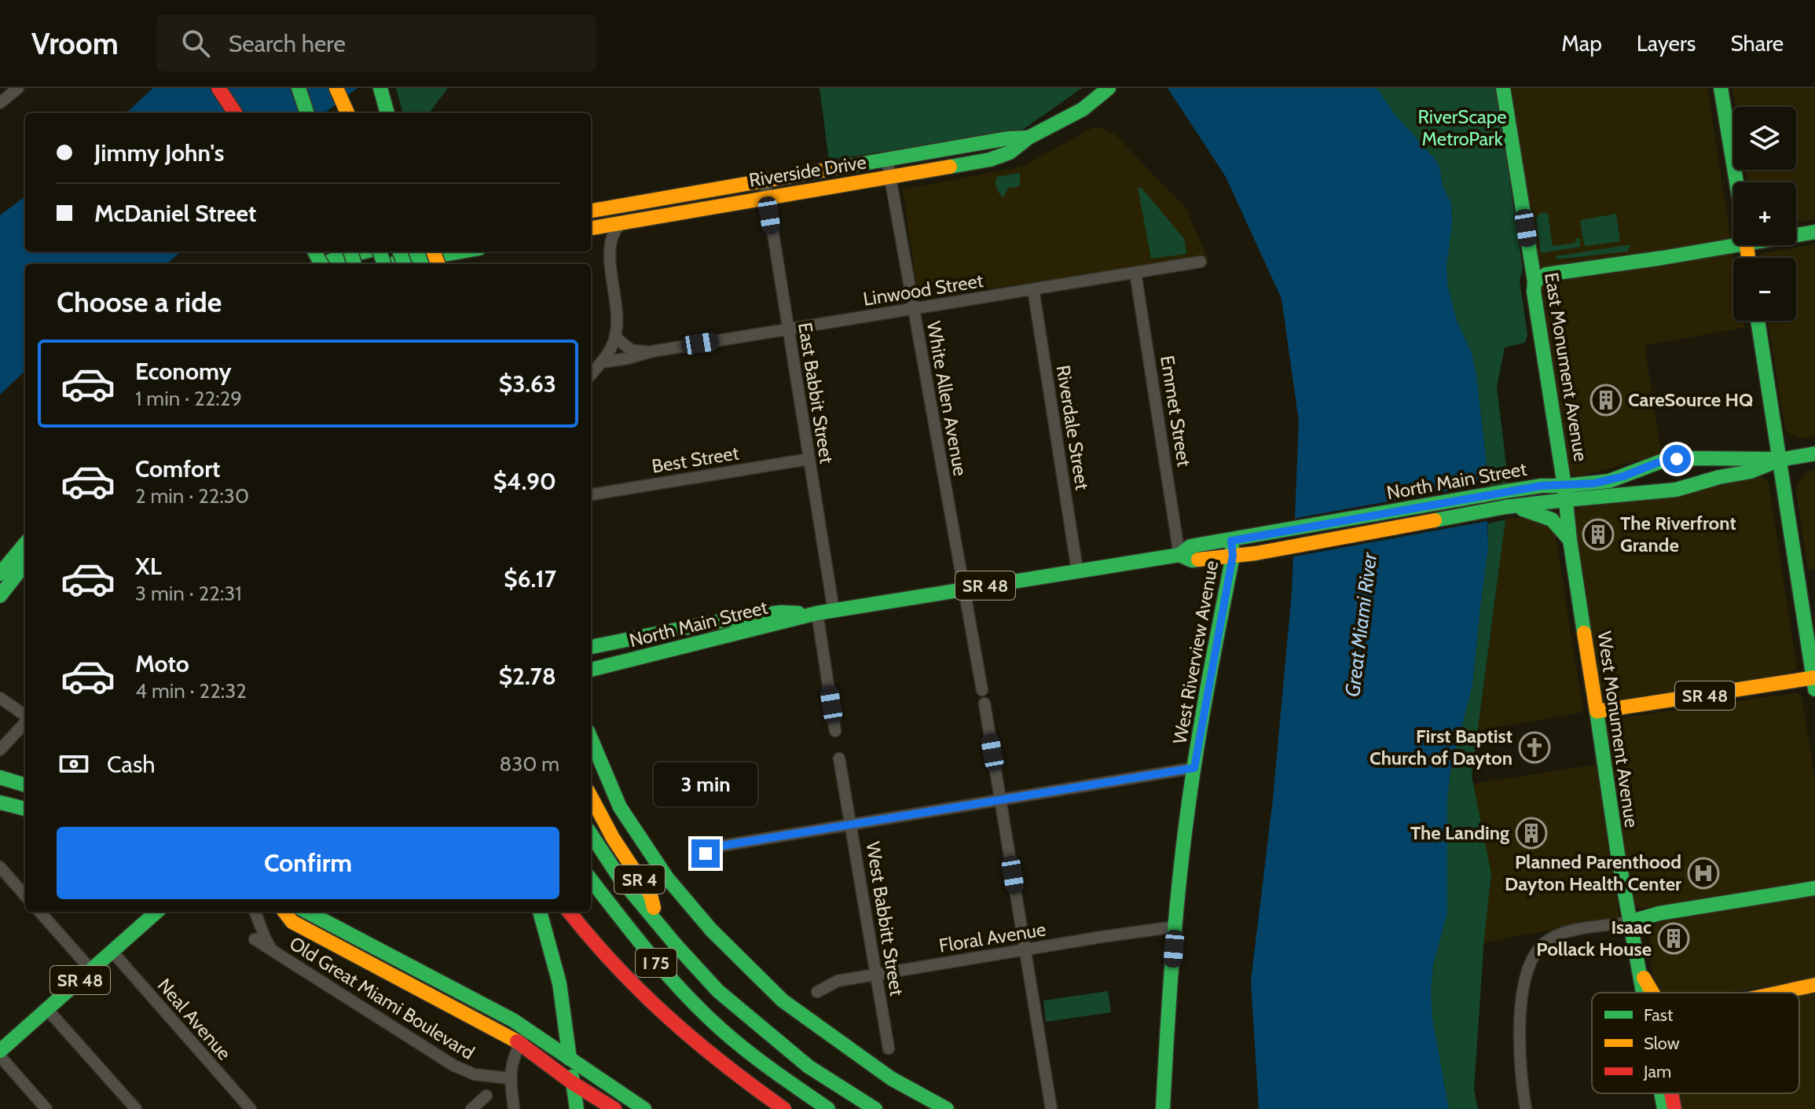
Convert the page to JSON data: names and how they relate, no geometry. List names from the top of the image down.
{
  "streets": {
    "main road": [
      "Riverside Drive",
      "East Monument Avenue",
      "North Main Street",
      "SR 48",
      "West Riverview Avenue",
      "West Monument Avenue",
      "SR 4",
      "I 75"
    ],
    "street": [
      "Linwood Street",
      "East Babbit Street",
      "White Allen Avenue",
      "Emmet Street",
      "Riverdale Street",
      "Best Street",
      "West Babbitt Street",
      "Floral Avenue",
      "Old Great Miami Boulevard",
      "Neal Avenue"
    ]
  },
  "crossings": [
    ["Riverside Drive", "East Babbit Street"],
    ["Riverside Drive", "White Allen Avenue"],
    ["Linwood Street", "East Babbit Street"],
    ["Linwood Street", "White Allen Avenue"],
    ["Linwood Street", "Emmet Street"],
    ["Linwood Street", "Riverdale Street"],
    ["East Monument Avenue", "North Main Street"],
    ["East Monument Avenue", "SR 48"],
    ["East Monument Avenue", "West Monument Avenue"],
    ["East Babbit Street", "Best Street"],
    ["East Babbit Street", "North Main Street"],
    ["White Allen Avenue", "North Main Street"],
    ["Emmet Street", "North Main Street"],
    ["Riverdale Street", "North Main Street"],
    ["North Main Street", "SR 48"],
    ["North Main Street", "West Riverview Avenue"],
    ["SR 48", "West Monument Avenue"],
    ["SR 48", "Neal Avenue"],
    ["West Riverview Avenue", "Floral Avenue"],
    ["SR 4", "I 75"],
    ["West Babbitt Street", "Floral Avenue"]
  ],
  "water": ["Great Miami River"],
  "parks": ["RiverScape MetroPark"],
  "places": {
    "building": [
      "CareSource HQ",
      "The Riverfront Grande",
      "The Landing",
      "Isaac Pollack House"
    ],
    "church": ["First Baptist Church of Dayton"],
    "hospital": ["Planned Parenthood Dayton Health Center"]
  },
  "legend": ["Fast", "Slow", "Jam"],
  "page": {
    "header": "Vroom",
    "search": "Search here",
    "nav": ["Map", "Layers", "Share"],
    "map_buttons": ["+", "−"],
    "banner": ["Jimmy John's", "McDaniel Street"],
    "heading": "Choose a ride",
    "list": [
      {
        "name": "Economy",
        "note": "1 min · 22:29",
        "value": "$3.63"
      },
      {
        "name": "Comfort",
        "note": "2 min · 22:30",
        "value": "$4.90"
      },
      {
        "name": "XL",
        "note": "3 min · 22:31",
        "value": "$6.17"
      },
      {
        "name": "Moto",
        "note": "4 min · 22:32",
        "value": "$2.78"
      }
    ],
    "pay": ["Cash", "830 m"],
    "bubble": "3 min",
    "buttons": "Confirm"
  }
}
